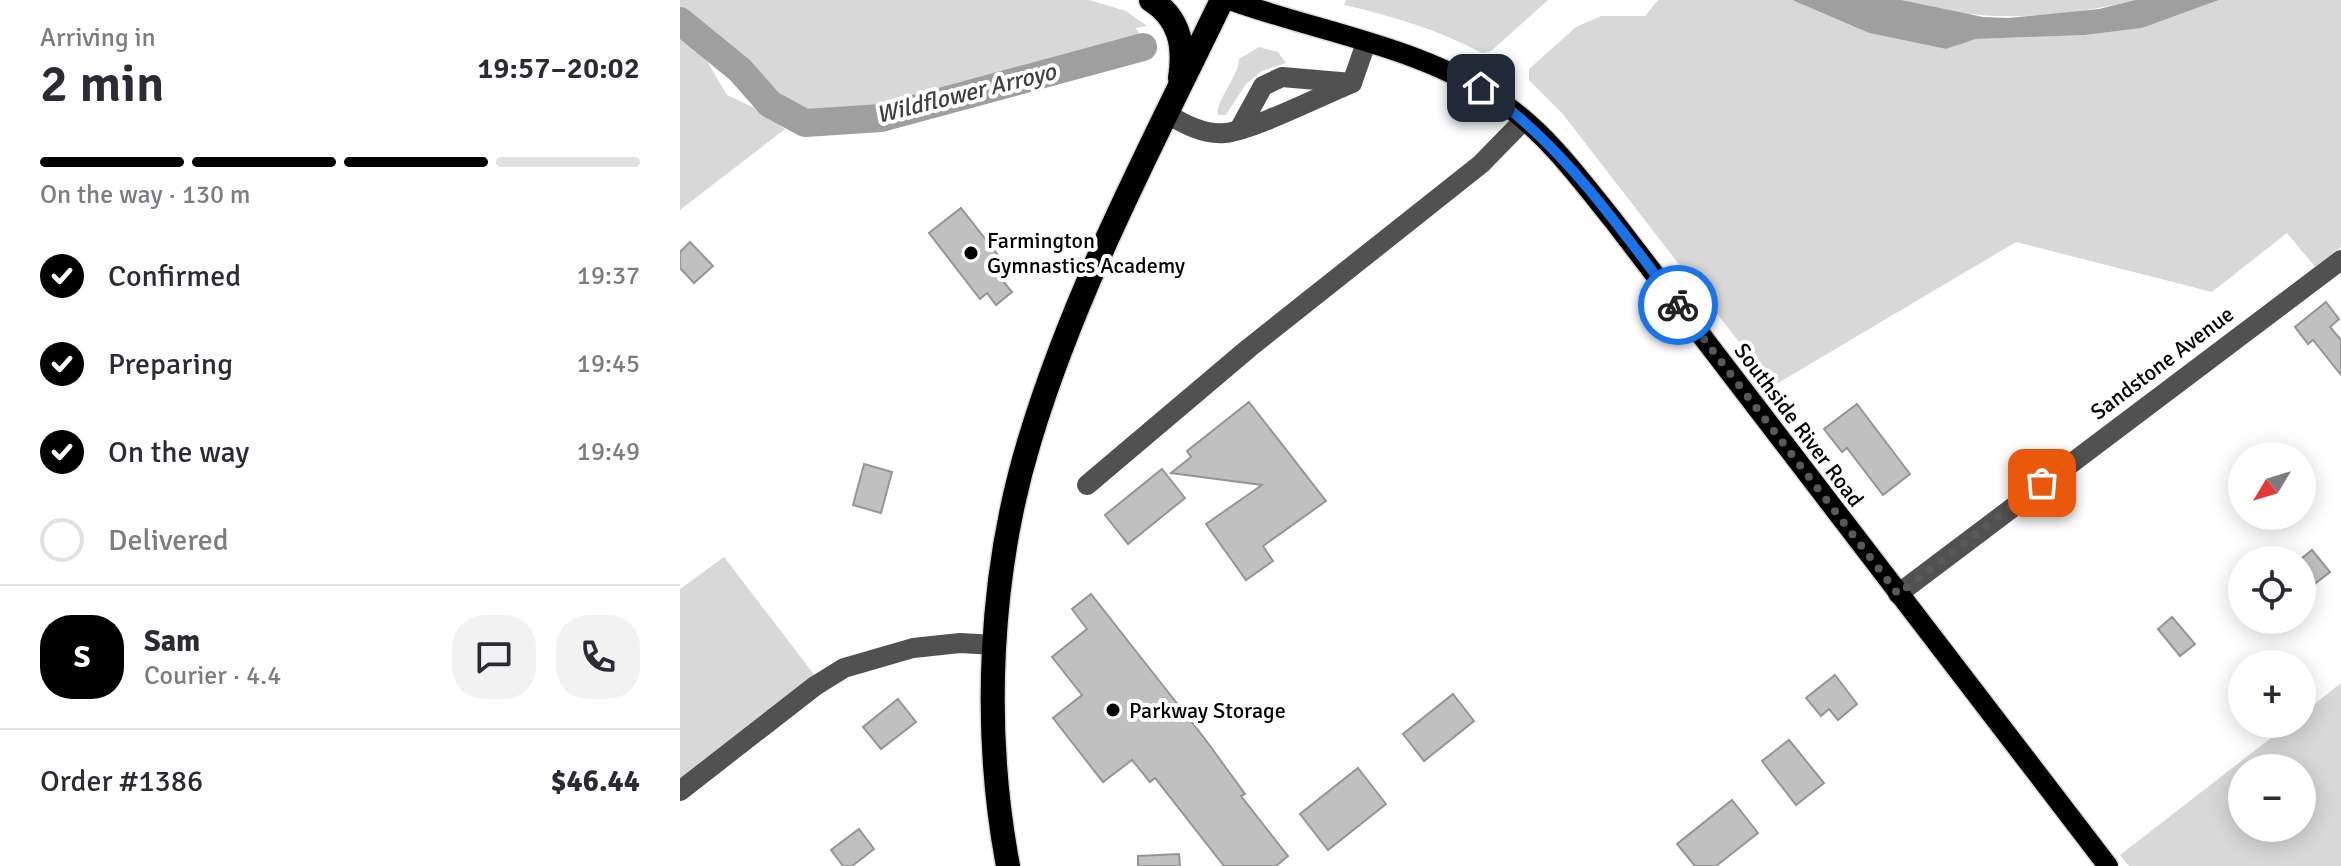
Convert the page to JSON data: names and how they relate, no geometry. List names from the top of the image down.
{
  "streets": {
    "main road": ["Southside River Road"],
    "street": ["Sandstone Avenue"]
  },
  "crossings": [
    ["Sandstone Avenue", "Southside River Road"]
  ],
  "water": ["Wildflower Arroyo"],
  "places": ["Farmington Gymnastics Academy", "Parkway Storage"],
  "north": "bottom left",
  "page": {
    "heading": ["2 min", "Arriving in", "19:57–20:02"],
    "panel": [
      "Sam",
      "Courier · 4.4",
      "Order #1386",
      "$46.44"
    ],
    "bar": "On the way · 130 m",
    "list": [
      ["Confirmed", "19:37"],
      ["Preparing", "19:45"],
      ["On the way", "19:49"],
      "Delivered"
    ],
    "map_buttons": ["+", "−"],
    "round": "S"
  }
}
